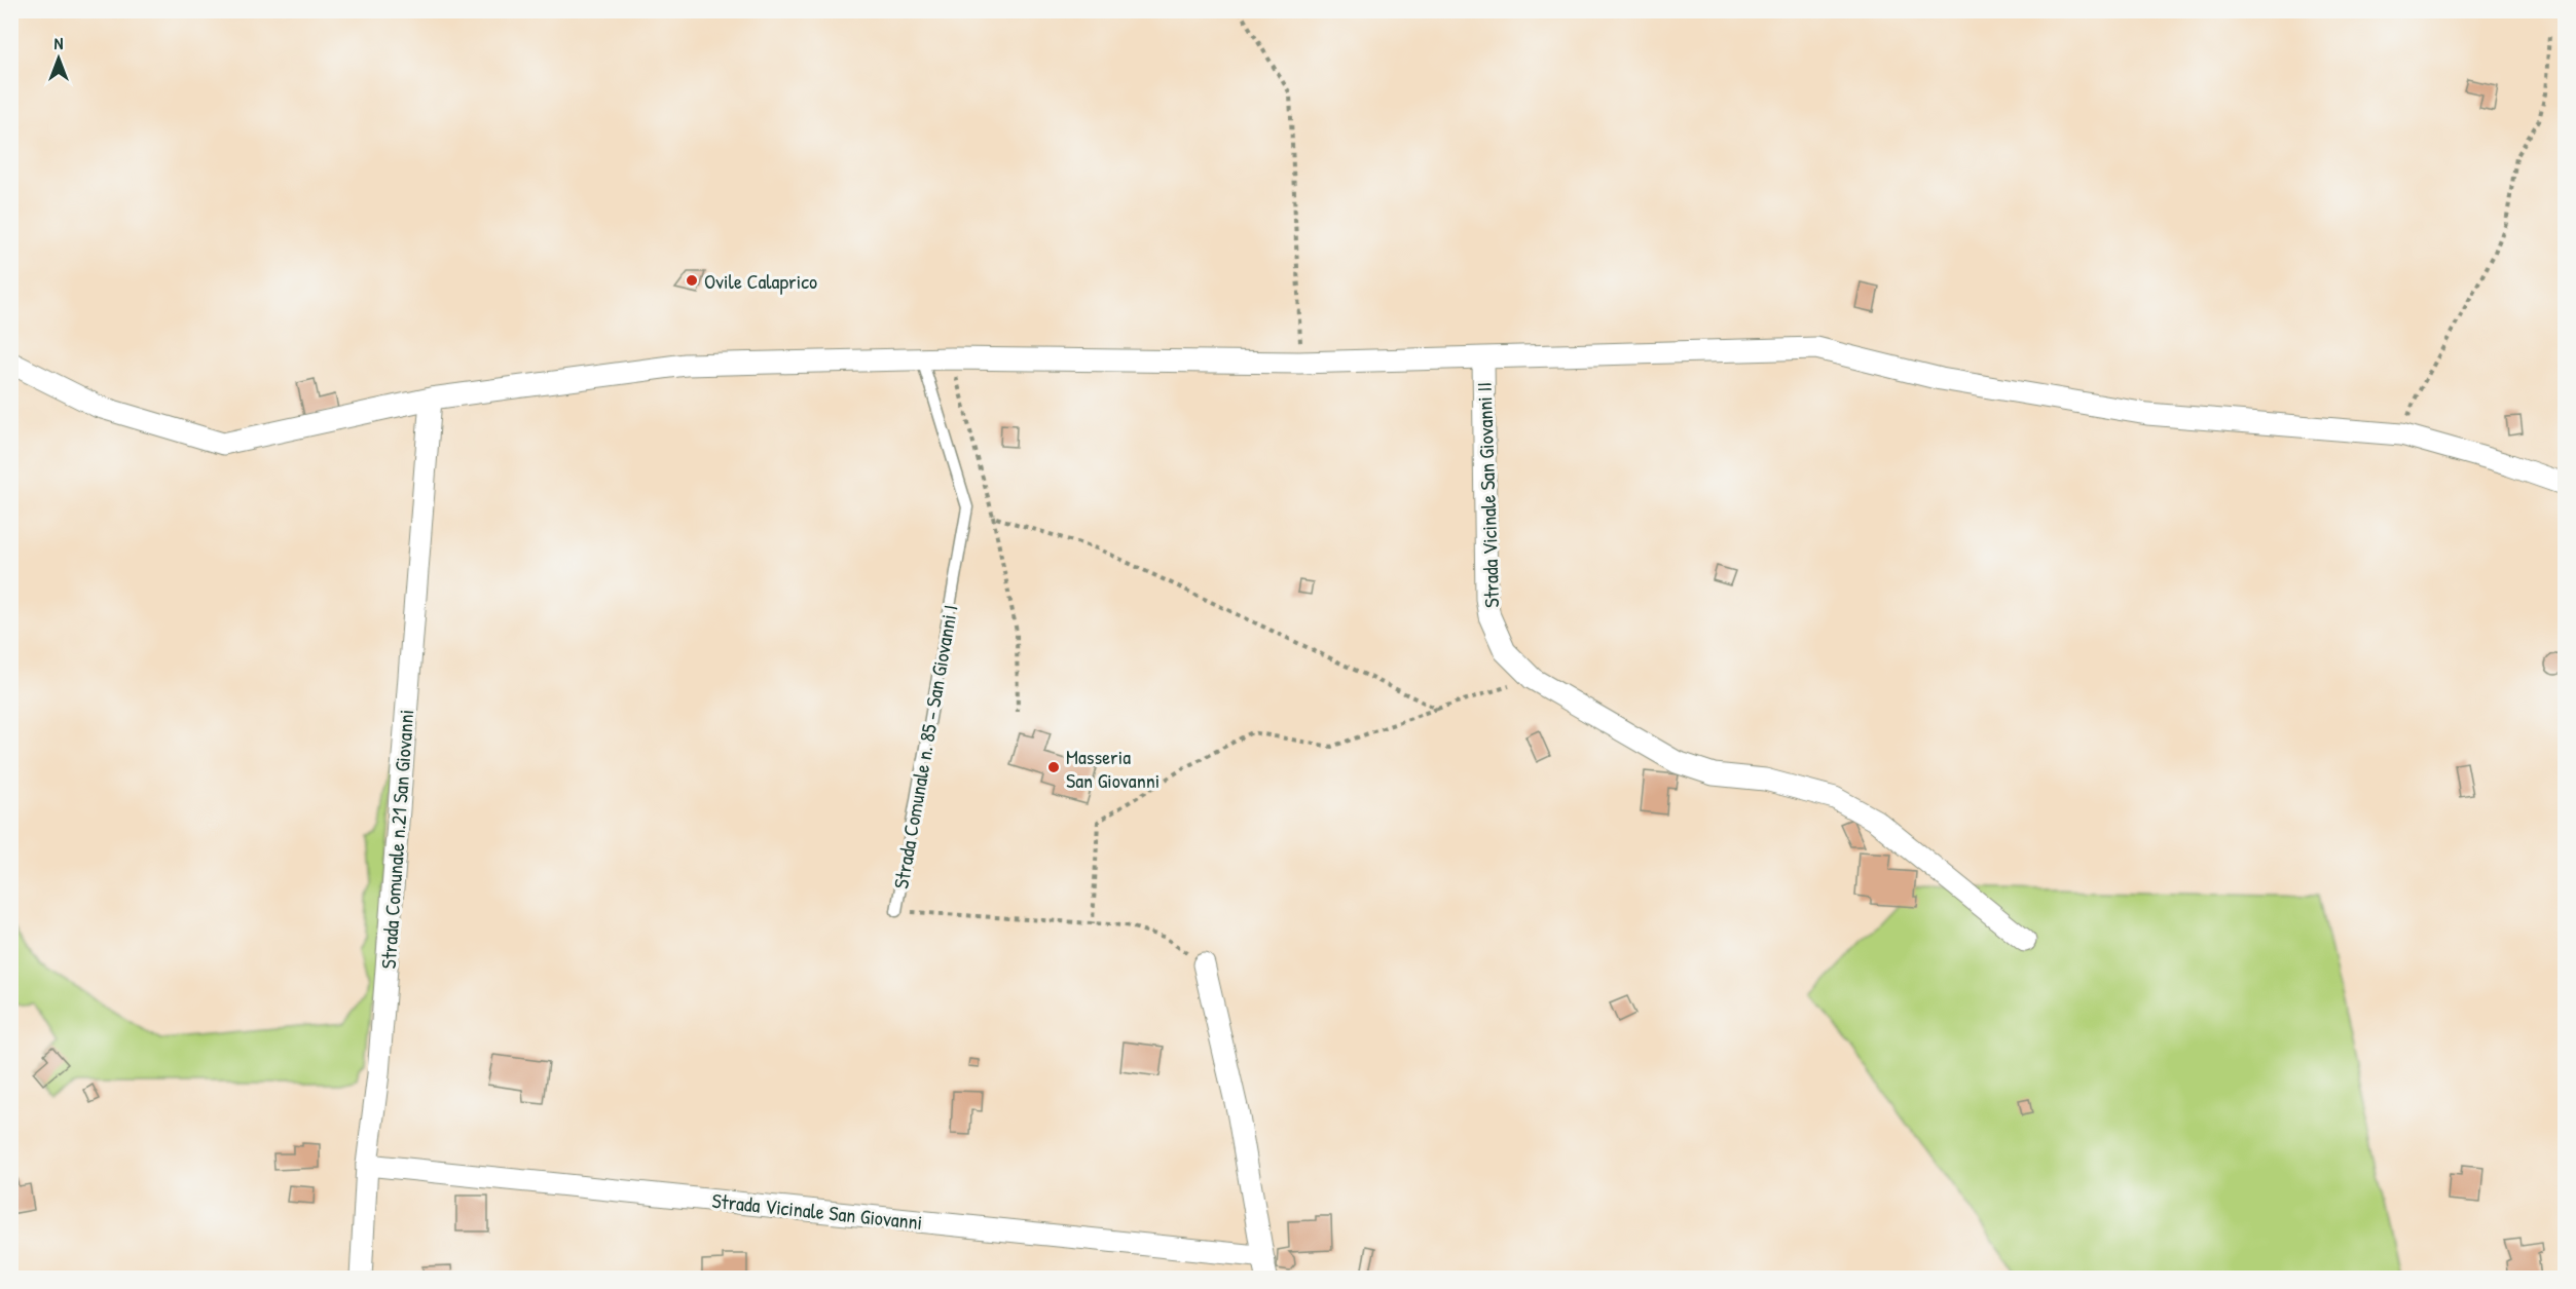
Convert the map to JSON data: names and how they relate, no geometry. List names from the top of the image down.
{
  "streets": {
    "street": ["Strada Vicinale San Giovanni II", "Strada Comunale n.21 San Giovanni", "Strada Vicinale San Giovanni"],
    "lane": ["Strada Comunale n. 85 - San Giovanni I"]
  },
  "crossings": [
    ["Strada Comunale n.21 San Giovanni", "Strada Vicinale San Giovanni"]
  ],
  "places": ["Ovile Calaprico", "Masseria San Giovanni"],
  "north": "top"
}
